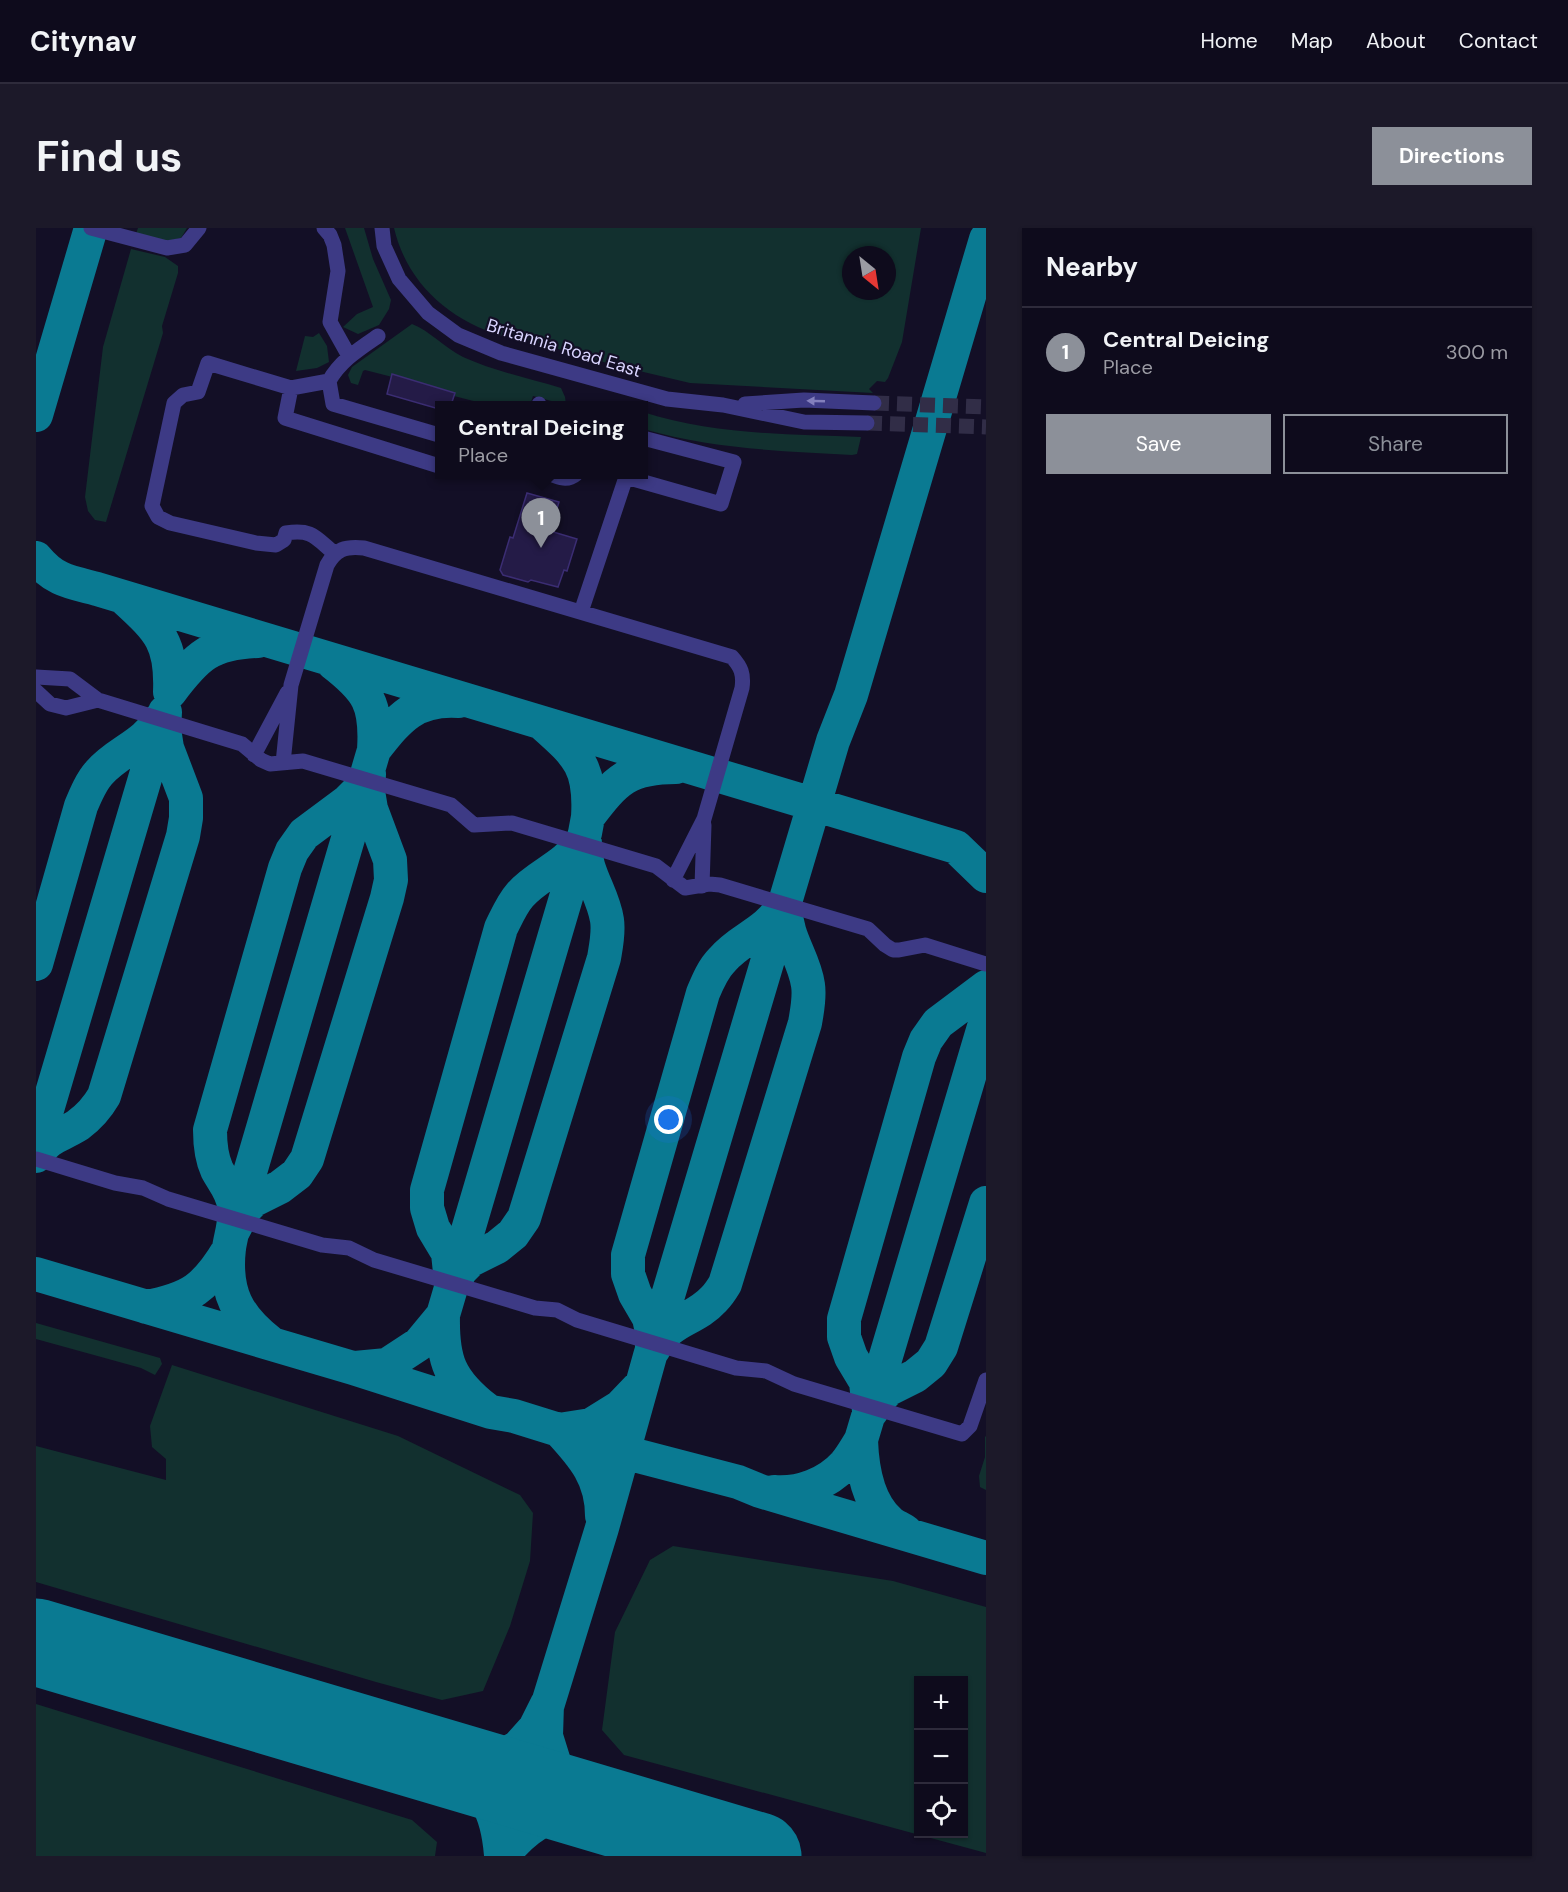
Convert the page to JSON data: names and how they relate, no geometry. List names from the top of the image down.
{
  "streets": {
    "street": ["Britannia Road East"]
  },
  "north": "bottom right",
  "page": {
    "header": "Citynav",
    "nav": [
      "Home",
      "Map",
      "About",
      "Contact"
    ],
    "buttons": [
      "Directions",
      ["Save", "Share"]
    ],
    "title": "Find us",
    "heading": "Nearby",
    "list": [
      {
        "mark": "1",
        "name": "Central Deicing",
        "note": "Place",
        "value": "300 m"
      }
    ],
    "popup": ["Central Deicing", "Place"],
    "pins": "1",
    "map_buttons": ["+", "−"]
  }
}
